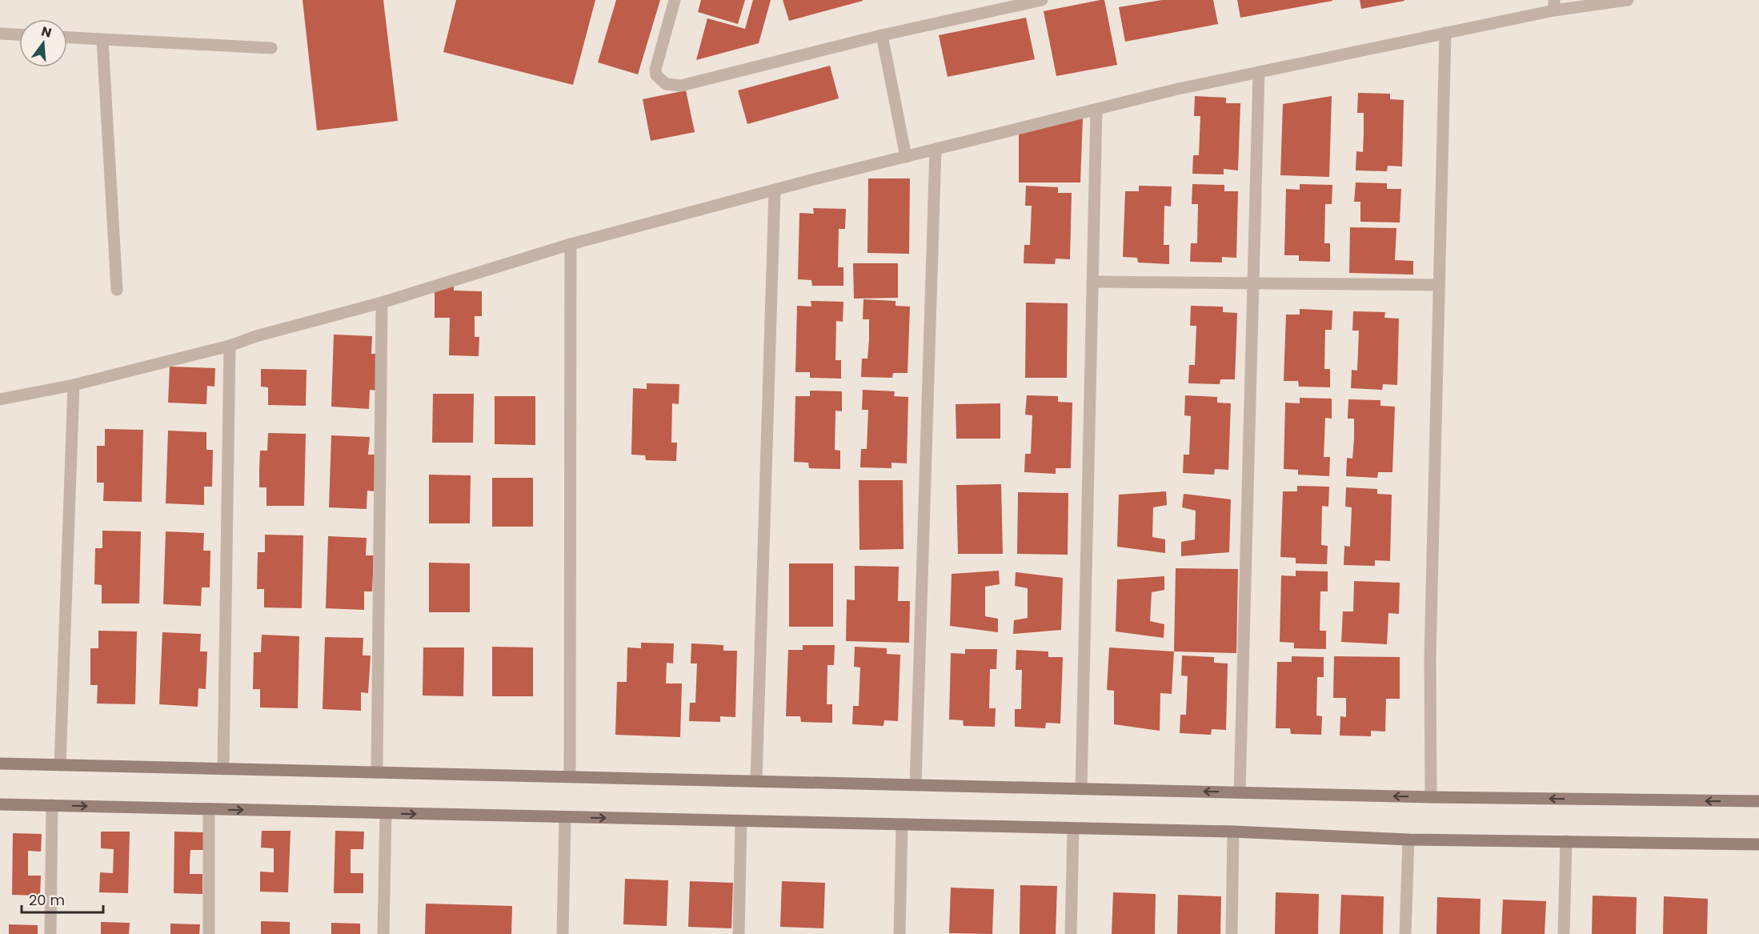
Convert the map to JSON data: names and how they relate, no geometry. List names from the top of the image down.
{
  "scale_bar": "20 m",
  "north": "top"
}
